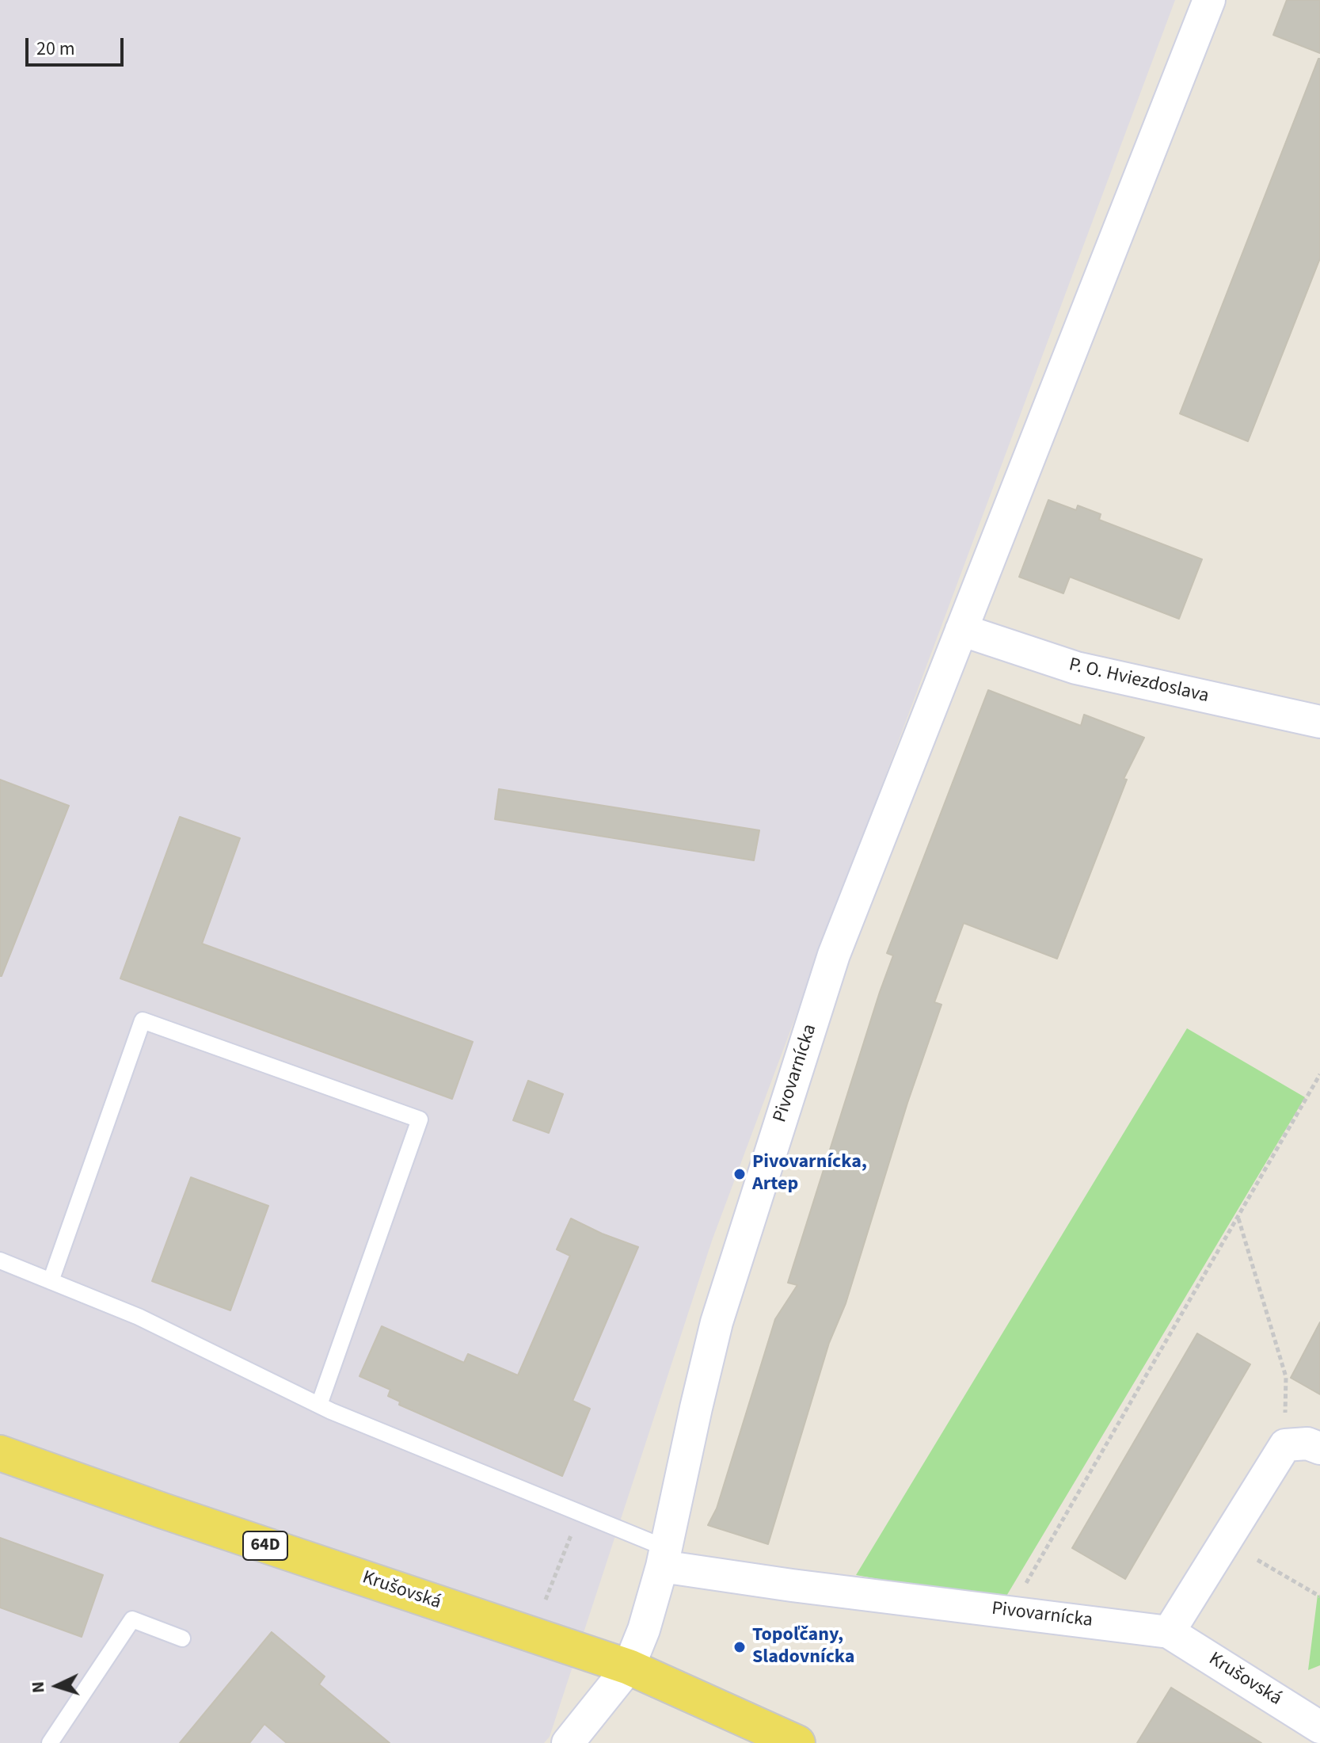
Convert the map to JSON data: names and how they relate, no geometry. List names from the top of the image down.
{
  "streets": {
    "main road": ["64D", "Krušovská"],
    "street": ["P. O. Hviezdoslava", "Pivovarnícka"]
  },
  "crossings": [
    ["P. O. Hviezdoslava", "Pivovarnícka"],
    ["Pivovarnícka", "Krušovská"]
  ],
  "places": ["Pivovarnícka, Artep", "Topoľčany, Sladovnícka"],
  "scale_bar": "20 m",
  "north": "left"
}
